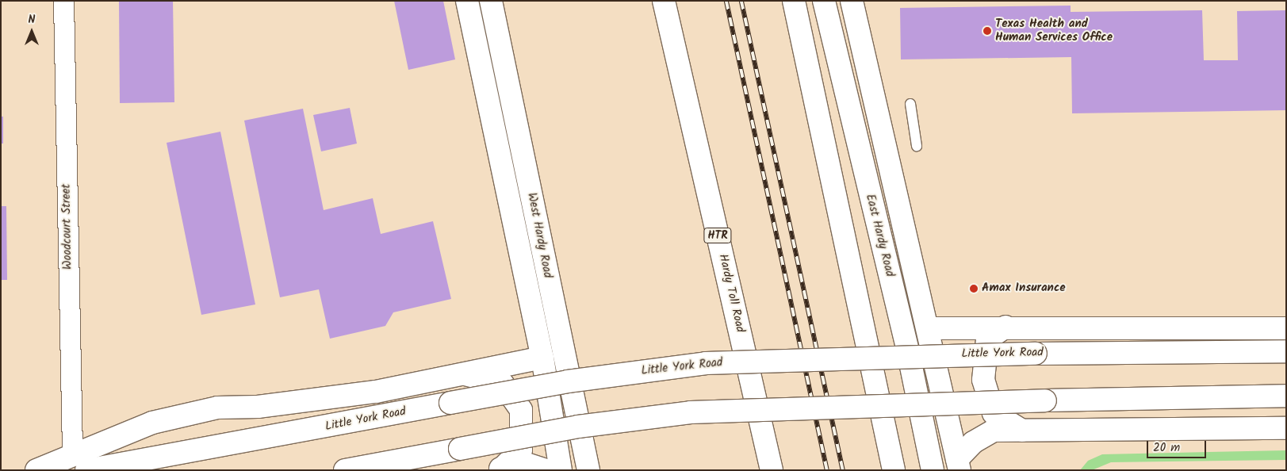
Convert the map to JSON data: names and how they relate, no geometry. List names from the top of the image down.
{
  "streets": {
    "main road": [
      "West Hardy Road",
      "HTR",
      "East Hardy Road",
      "Hardy Toll Road",
      "Little York Road"
    ],
    "street": ["Woodcourt Street"]
  },
  "crossings": [
    ["West Hardy Road", "Little York Road"],
    ["East Hardy Road", "Little York Road"]
  ],
  "places": ["Texas Health and Human Services Office", "Amax Insurance"],
  "scale_bar": "20 m",
  "north": "top"
}
